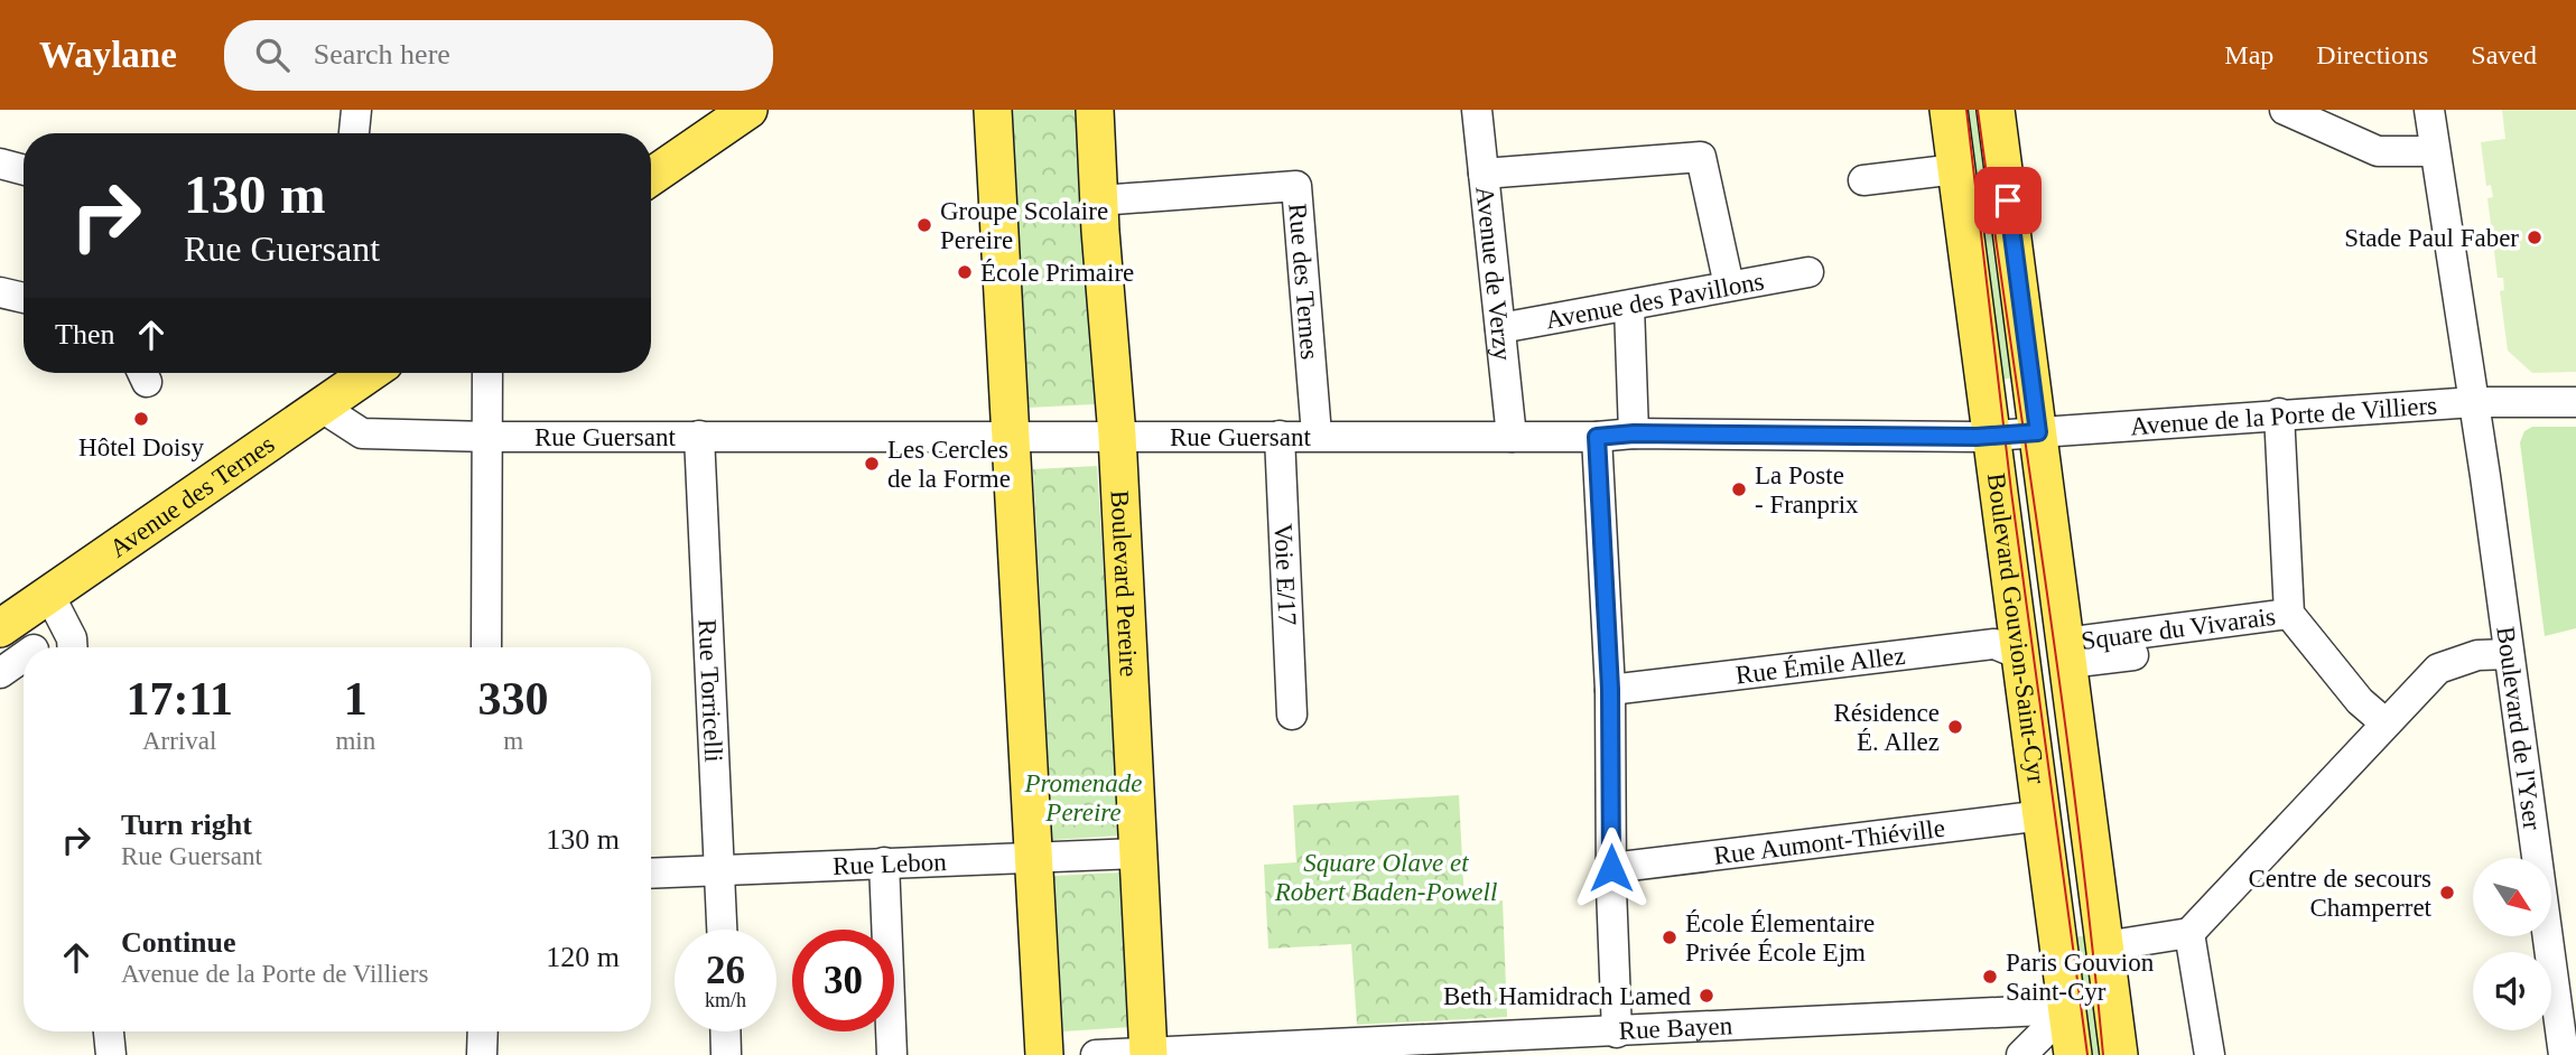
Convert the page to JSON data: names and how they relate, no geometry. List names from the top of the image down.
{
  "streets": {
    "main road": ["Avenue des Ternes", "Boulevard Pereire", "Boulevard Gouvion-Saint-Cyr"],
    "street": [
      "Avenue de Verzy",
      "Rue des Ternes",
      "Avenue des Pavillons",
      "Avenue de la Porte de Villiers",
      "Rue Guersant",
      "Voie E/17",
      "Square du Vivarais",
      "Rue Émile Allez",
      "Rue Torricelli",
      "Boulevard de l'Yser",
      "Rue Aumont-Thiéville",
      "Rue Lebon",
      "Rue Bayen"
    ]
  },
  "crossings": [
    ["Avenue de Verzy", "Avenue des Pavillons"],
    ["Avenue de Verzy", "Rue Guersant"],
    ["Rue des Ternes", "Rue Guersant"],
    ["Rue des Ternes", "Boulevard Pereire"],
    ["Avenue de la Porte de Villiers", "Rue Guersant"],
    ["Avenue de la Porte de Villiers", "Boulevard Gouvion-Saint-Cyr"],
    ["Avenue de la Porte de Villiers", "Boulevard de l'Yser"],
    ["Rue Guersant", "Avenue des Ternes"],
    ["Rue Guersant", "Voie E/17"],
    ["Rue Guersant", "Boulevard Pereire"],
    ["Rue Guersant", "Boulevard Gouvion-Saint-Cyr"],
    ["Rue Guersant", "Rue Torricelli"],
    ["Boulevard Pereire", "Rue Lebon"],
    ["Boulevard Pereire", "Rue Bayen"],
    ["Square du Vivarais", "Boulevard Gouvion-Saint-Cyr"],
    ["Boulevard Gouvion-Saint-Cyr", "Rue Émile Allez"],
    ["Boulevard Gouvion-Saint-Cyr", "Rue Aumont-Thiéville"],
    ["Boulevard Gouvion-Saint-Cyr", "Rue Bayen"],
    ["Rue Torricelli", "Rue Lebon"]
  ],
  "parks": ["Promenade Pereire", "Square Olave et Robert Baden-Powell"],
  "places": [
    "Groupe Scolaire Pereire",
    "Stade Paul Faber",
    "École Primaire",
    "Hôtel Doisy",
    "Les Cercles de la Forme",
    "La Poste - Franprix",
    "Résidence É. Allez",
    "Centre de secours Champerret",
    "École Élementaire Privée École Ejm",
    "Paris Gouvion Saint-Cyr",
    "Beth Hamidrach Lamed"
  ],
  "north": "bottom right",
  "page": {
    "header": "Waylane",
    "search": "Search here",
    "nav": ["Map", "Directions", "Saved"],
    "turn": ["130 m", "Rue Guersant"],
    "then": "Then",
    "eta": [
      "17:11",
      "Arrival",
      "1",
      "min",
      "330",
      "m"
    ],
    "list": [
      {
        "name": "Turn right",
        "note": "Rue Guersant",
        "value": "130 m"
      },
      {
        "name": "Continue",
        "note": "Avenue de la Porte de Villiers",
        "value": "120 m"
      }
    ],
    "speed": "26 km/h",
    "limit": "30"
  }
}
